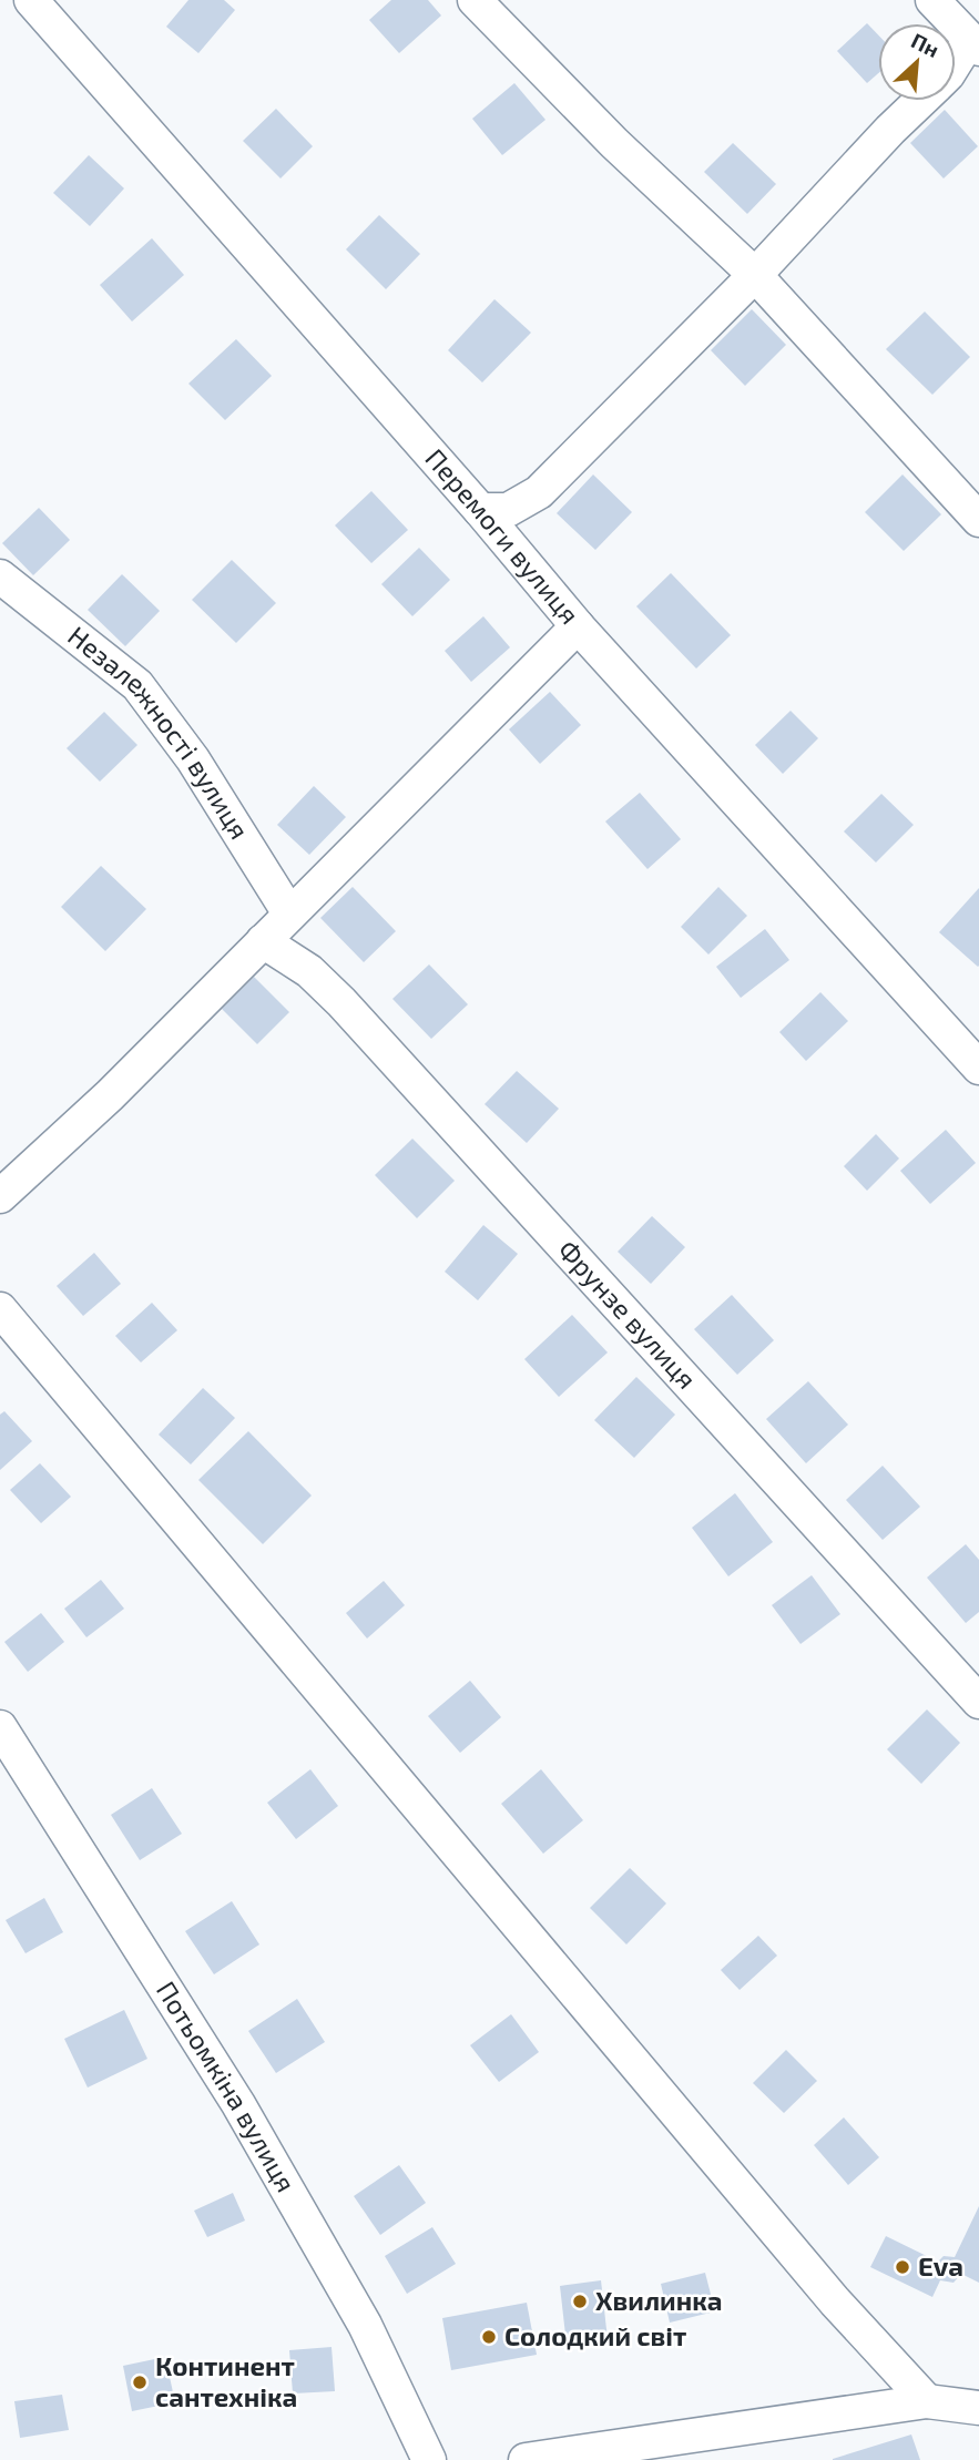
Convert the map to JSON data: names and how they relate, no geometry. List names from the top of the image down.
{
  "streets": {
    "street": [
      "Перемоги вулиця",
      "Незалежності вулиця",
      "Фрунзе вулиця",
      "Потьомкіна вулиця"
    ]
  },
  "places": [
    "Eva",
    "Хвилинка",
    "Солодкий світ",
    "Континент сантехніка"
  ],
  "north": "top right"
}
